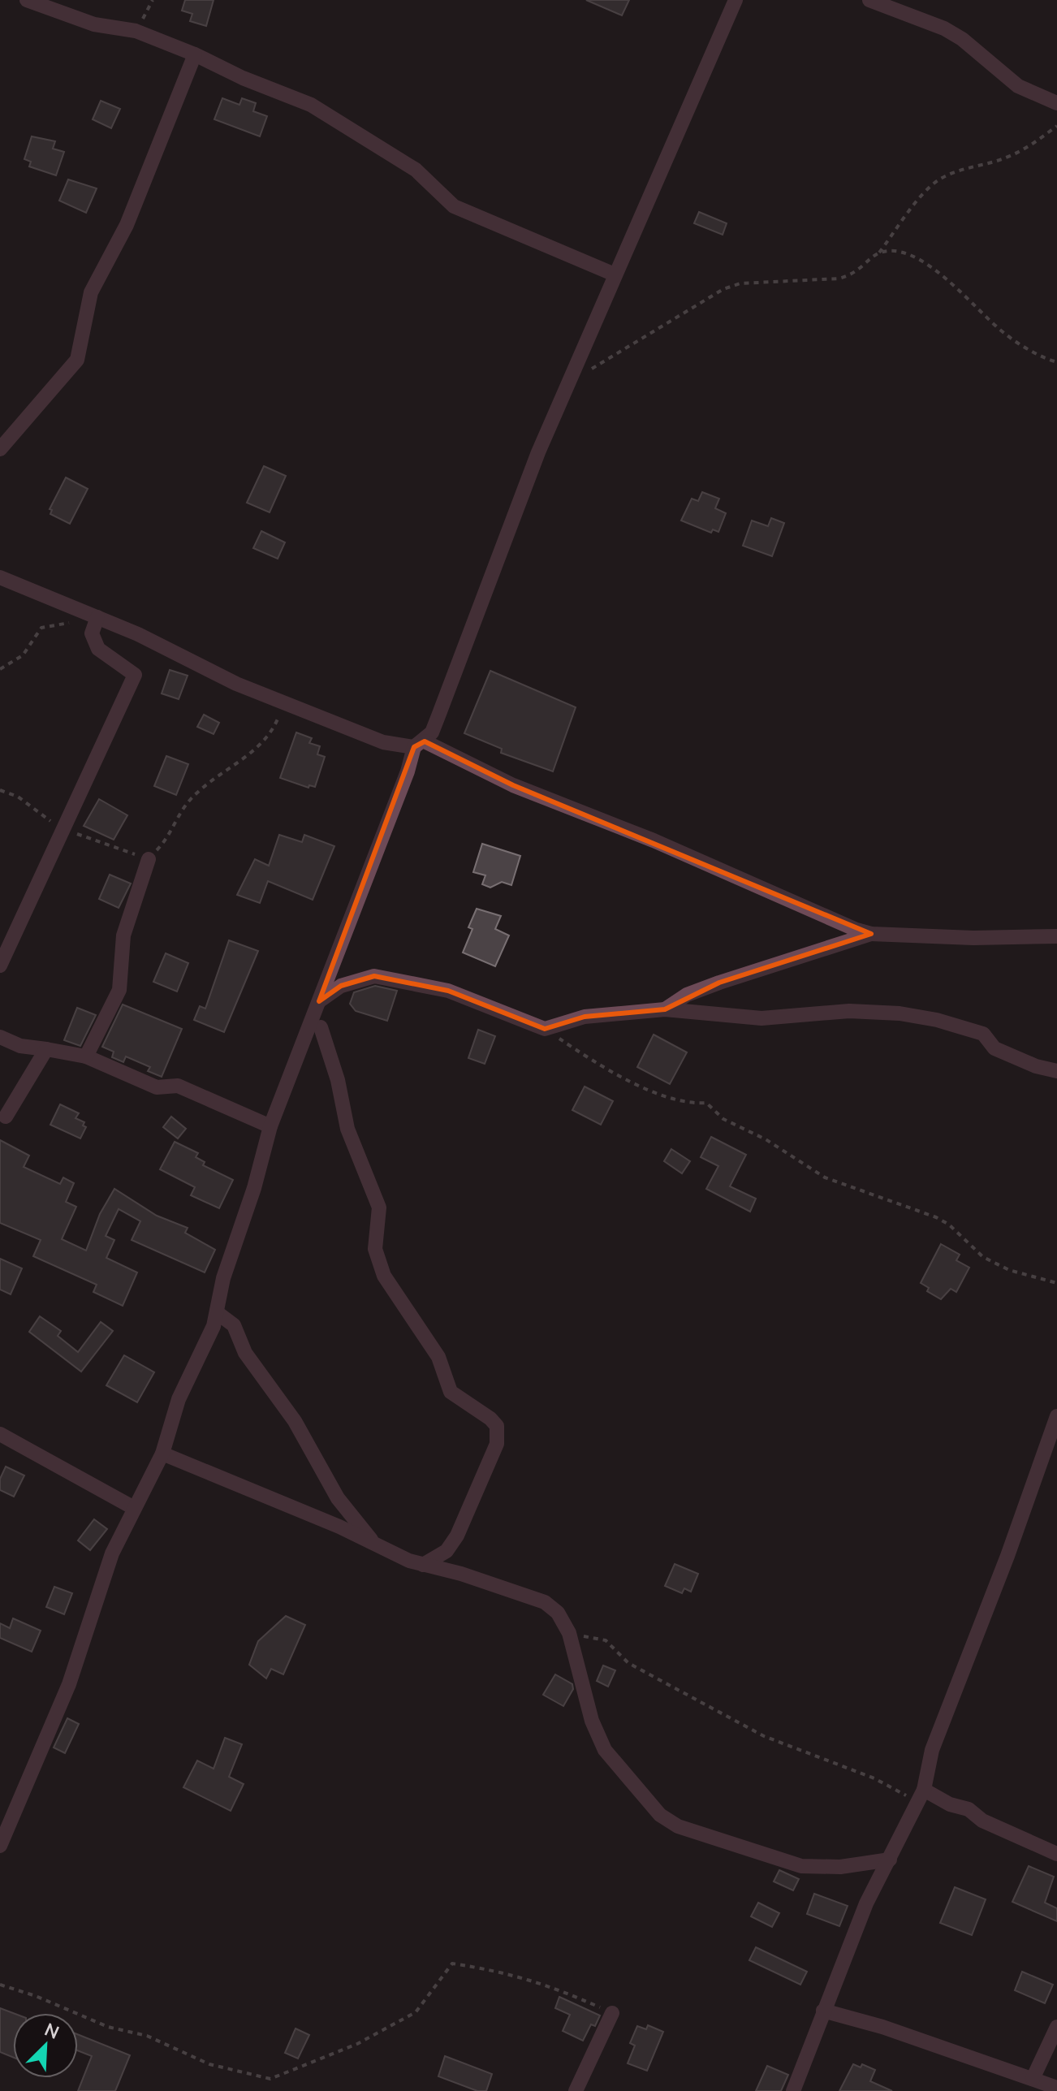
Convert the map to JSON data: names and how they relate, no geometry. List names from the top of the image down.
{
  "north": "top right"
}
